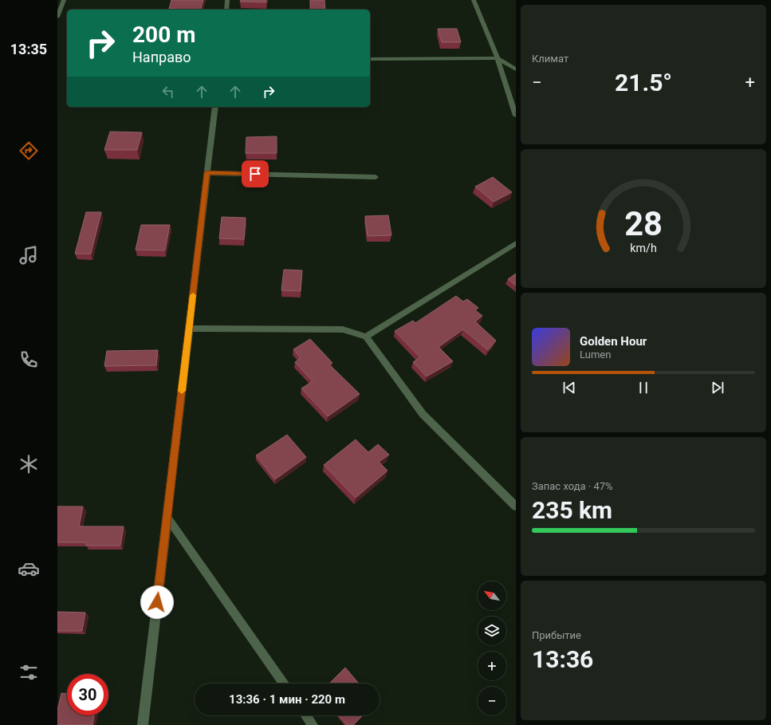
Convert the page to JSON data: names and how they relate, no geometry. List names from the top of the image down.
{
  "north": "top left",
  "page": {
    "tabs": "13:35",
    "tile": [
      "Климат",
      ["Запас хода · 47%", "235 km"],
      ["Прибытие", "13:36"]
    ],
    "turn": ["200 m", "Направо"],
    "heat": ["−", "21.5°", "+"],
    "song": ["Golden Hour", "Lumen"],
    "map_buttons": ["+", "−"],
    "limit": "30",
    "trip": "13:36 · 1 мин · 220 m",
    "gauge": ["28", "km/h"]
  }
}
